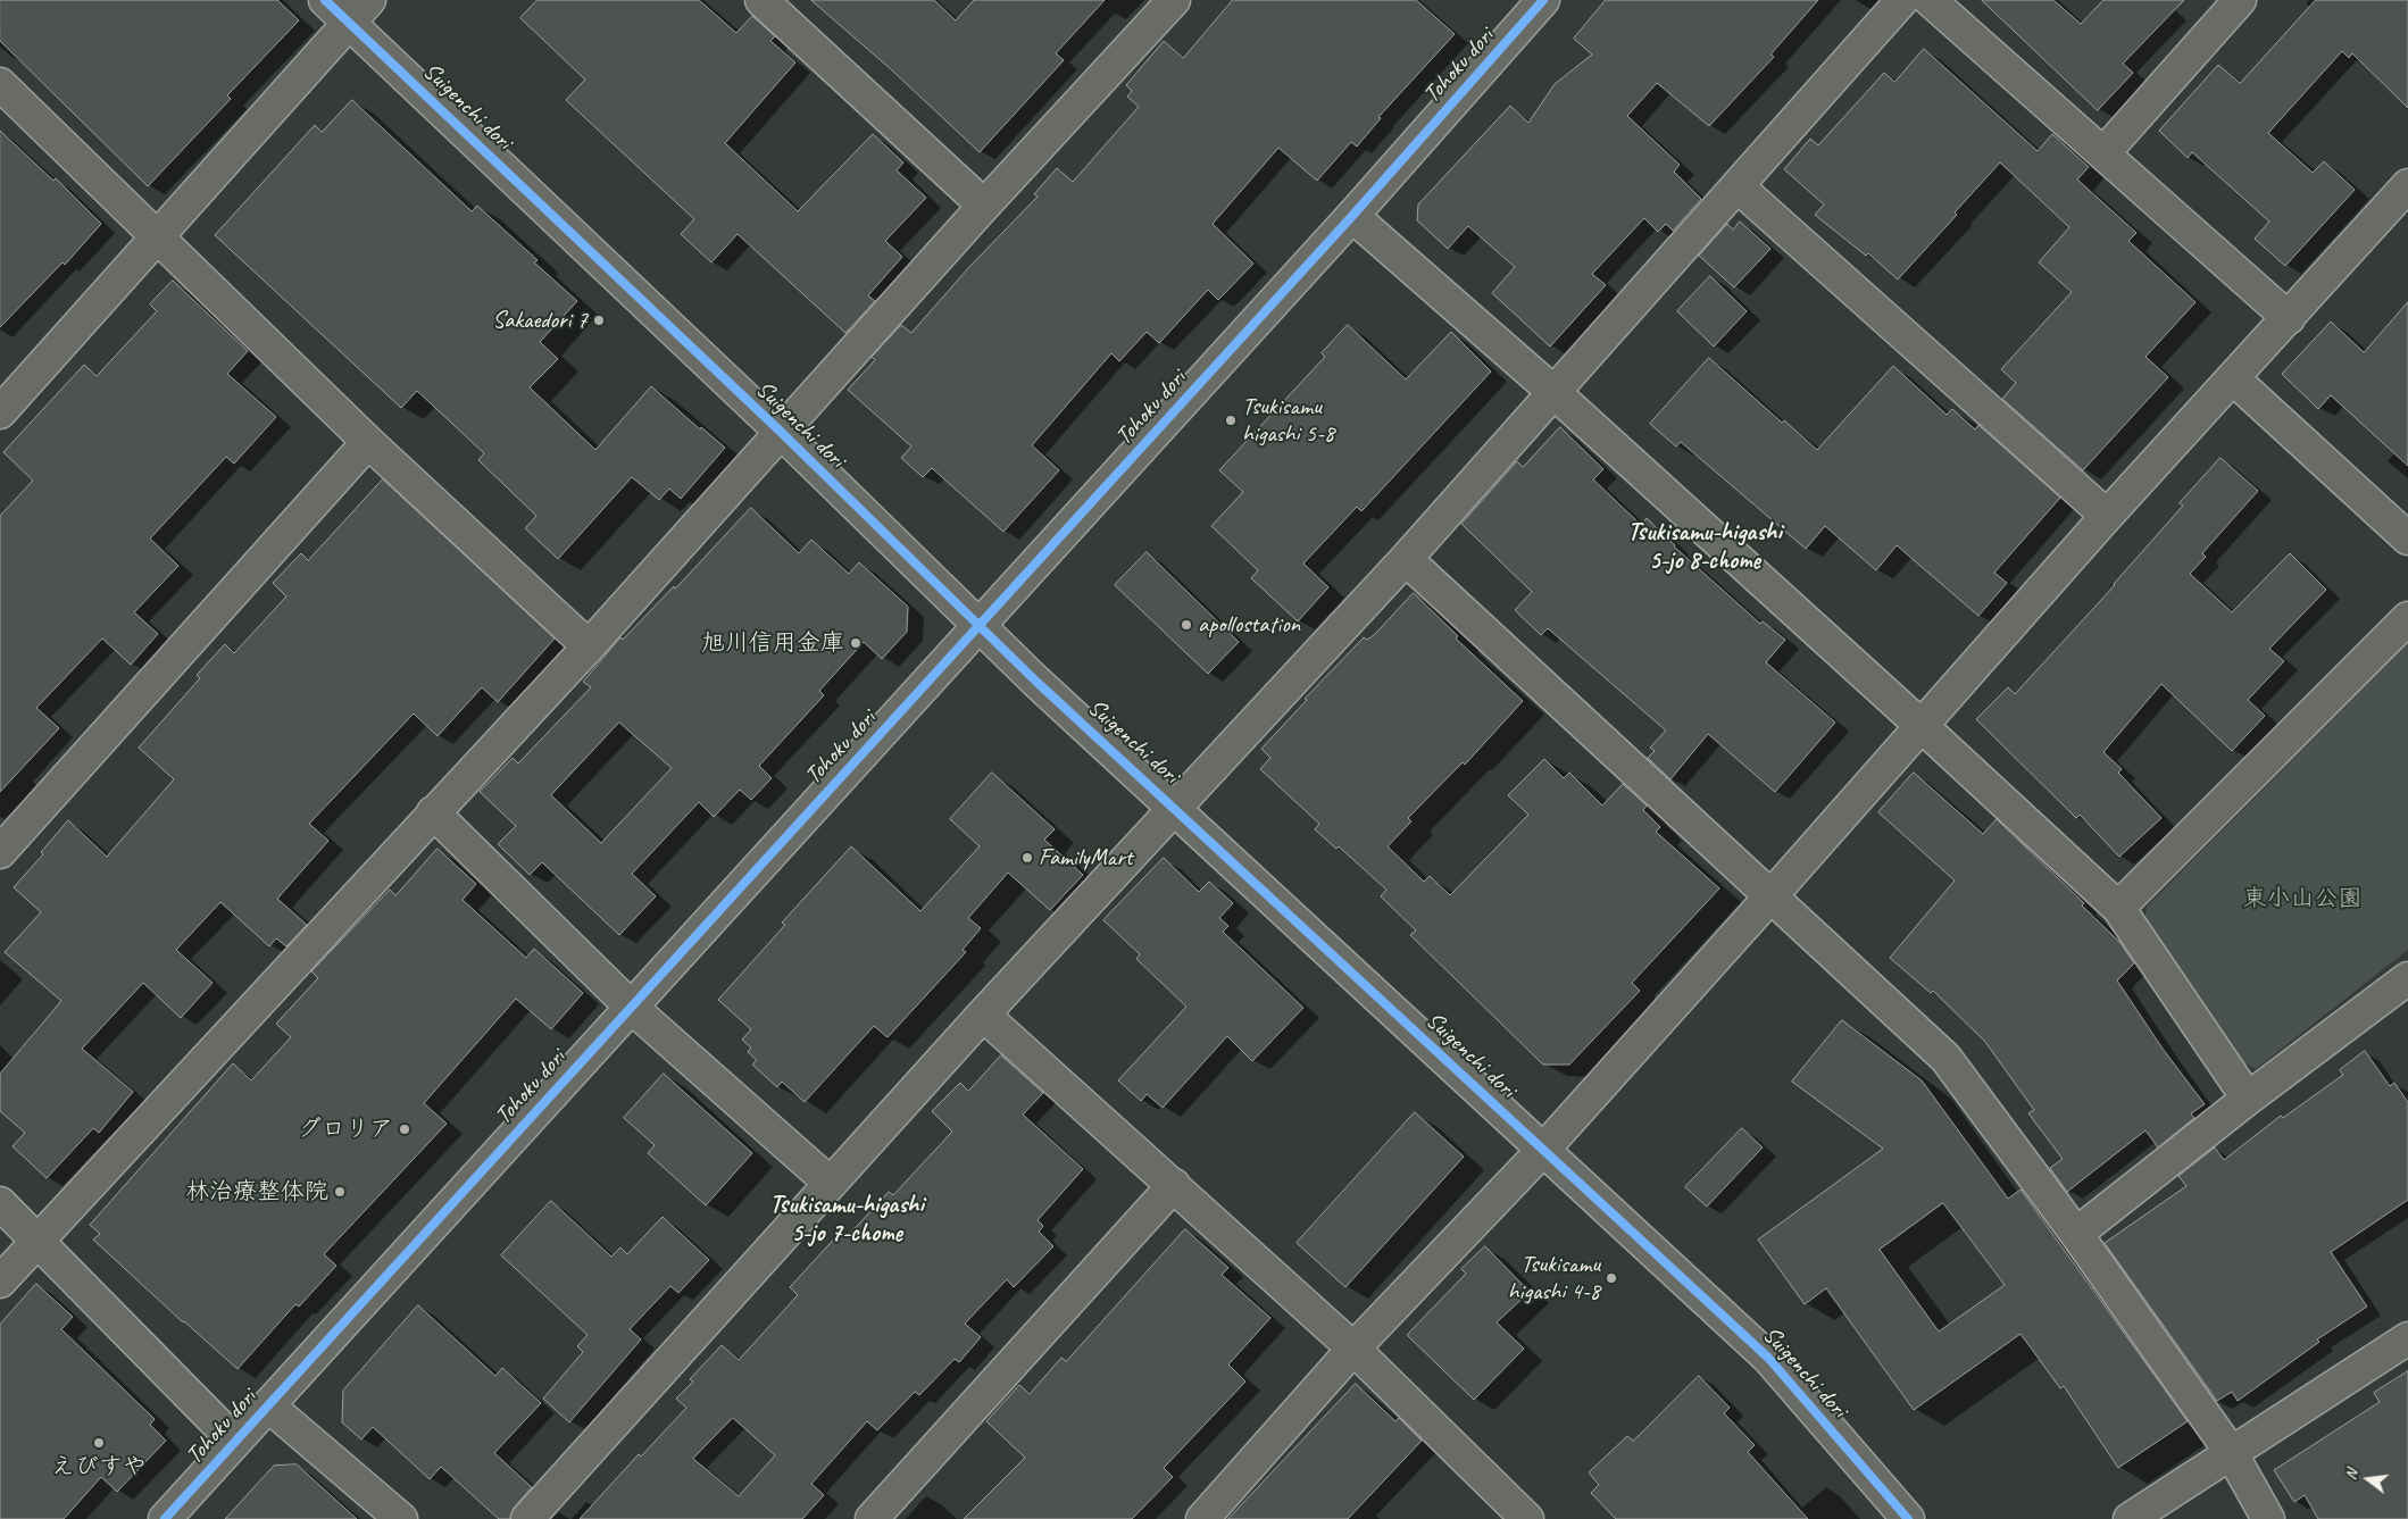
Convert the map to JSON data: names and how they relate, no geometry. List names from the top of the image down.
{
  "streets": {
    "street": ["Tohoku dori", "Suigenchi dori"]
  },
  "crossings": [
    ["Tohoku dori", "Suigenchi dori"]
  ],
  "districts": ["Tsukisamu-higashi 5-jo 8-chome", "Tsukisamu-higashi 5-jo 7-chome"],
  "parks": ["東小山公園"],
  "places": [
    "Sakaedori 7",
    "Tsukisamu higashi 5-8",
    "apollostation",
    "旭川信用金庫",
    "FamilyMart",
    "グロリア",
    "林治療整体院",
    "Tsukisamu higashi 4-8",
    "えびすや"
  ],
  "north": "left"
}
